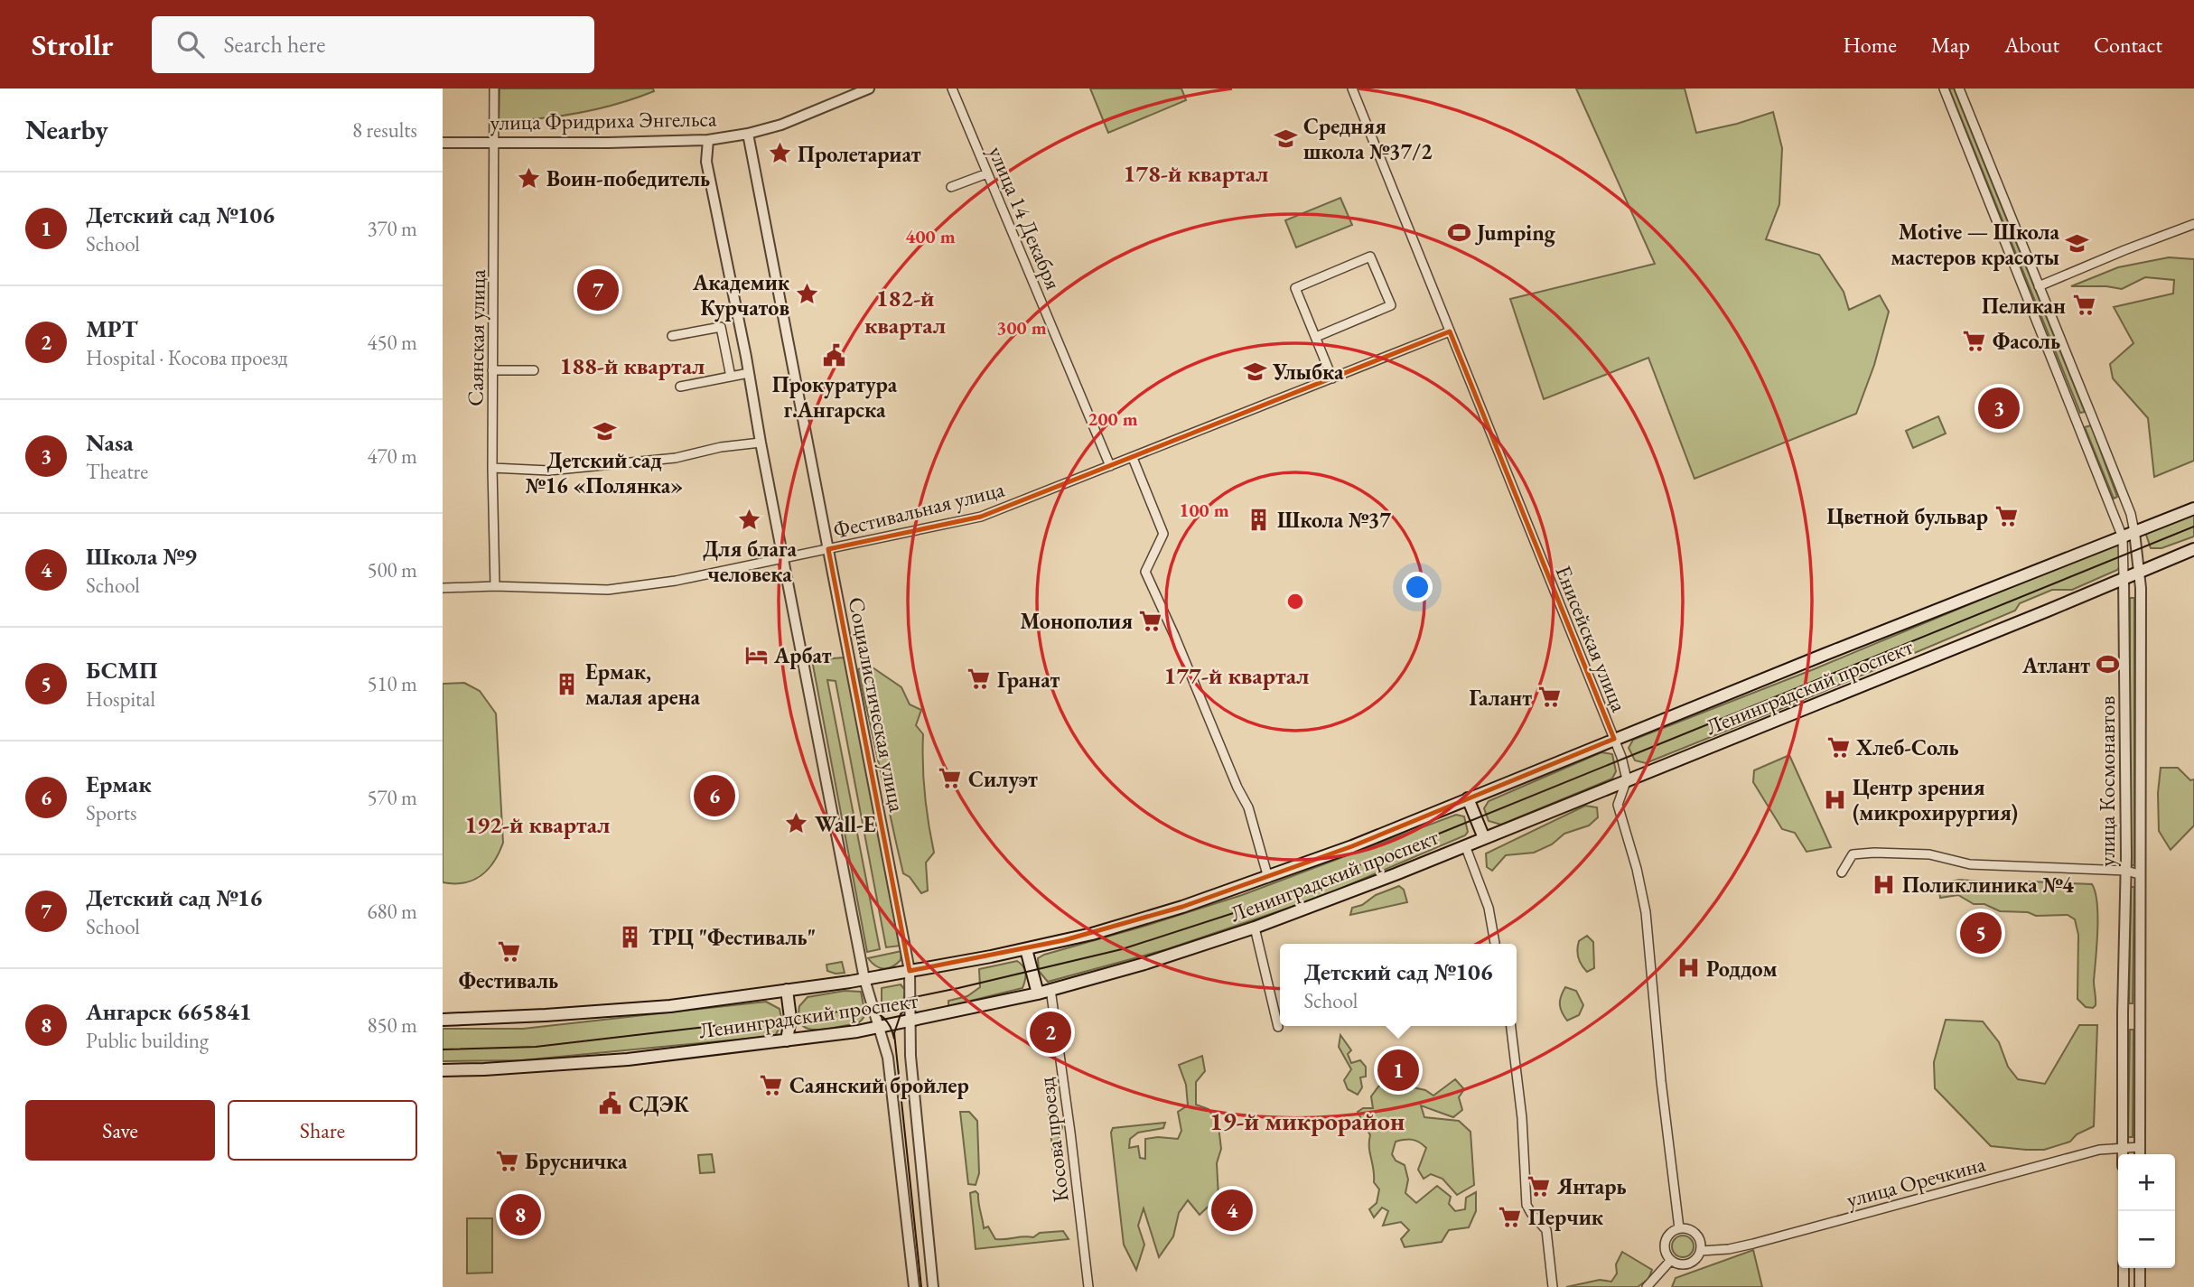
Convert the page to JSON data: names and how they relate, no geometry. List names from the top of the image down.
{
  "streets": {
    "main road": ["Ленинградский проспект"],
    "street": [
      "улица Фридриха Энгельса",
      "улица 14 Декабря",
      "Саянская улица",
      "Фестивальная улица",
      "Енисейская улица",
      "Социалистическая улица",
      "улица Космонавтов",
      "Косова проезд",
      "улица Оречкина"
    ]
  },
  "crossings": [
    ["улица Фридриха Энгельса", "Саянская улица"],
    ["улица Фридриха Энгельса", "Социалистическая улица"],
    ["улица 14 Декабря", "Фестивальная улица"],
    ["Саянская улица", "Фестивальная улица"],
    ["Фестивальная улица", "Енисейская улица"],
    ["Фестивальная улица", "Социалистическая улица"],
    ["Енисейская улица", "Ленинградский проспект"],
    ["Ленинградский проспект", "Социалистическая улица"],
    ["Ленинградский проспект", "улица Космонавтов"],
    ["Ленинградский проспект", "Косова проезд"],
    ["улица Космонавтов", "улица Оречкина"]
  ],
  "districts": [
    "178-й квартал",
    "182-й квартал",
    "188-й квартал",
    "177-й квартал",
    "192-й квартал",
    "19-й микрорайон"
  ],
  "places": {
    "school or university": [
      "Средняя школа №37/2",
      "Motive — Школа мастеров красоты",
      "Улыбка",
      "Детский сад №16 «Полянка»"
    ],
    "place": [
      "Пролетариат",
      "Воин-победитель",
      "Академик Курчатов",
      "Для блага человека",
      "Wall-E"
    ],
    "sports": ["Jumping", "Атлант"],
    "supermarket": [
      "Пеликан",
      "Фасоль",
      "Цветной бульвар",
      "Монополия",
      "Гранат",
      "Галант",
      "Хлеб-Соль",
      "Силуэт",
      "Фестиваль",
      "Саянский бройлер",
      "Брусничка",
      "Янтарь",
      "Перчик"
    ],
    "public building": ["Прокуратура г.Ангарска", "СДЭК"],
    "building": ["Школа №37", "Ермак, малая арена", "ТРЦ \"Фестиваль\""],
    "hotel": ["Арбат"],
    "hospital": ["Центр зрения (микрохирургия)", "Поликлиника №4", "Роддом"]
  },
  "page": {
    "header": "Strollr",
    "search": "Search here",
    "nav": [
      "Home",
      "Map",
      "About",
      "Contact"
    ],
    "heading": ["Nearby", "8 results"],
    "list": [
      {
        "mark": "1",
        "name": "Детский сад №106",
        "note": "School",
        "value": "370 m"
      },
      {
        "mark": "2",
        "name": "МРТ",
        "note": "Hospital · Косова проезд",
        "value": "450 m"
      },
      {
        "mark": "3",
        "name": "Nasa",
        "note": "Theatre",
        "value": "470 m"
      },
      {
        "mark": "4",
        "name": "Школа №9",
        "note": "School",
        "value": "500 m"
      },
      {
        "mark": "5",
        "name": "БСМП",
        "note": "Hospital",
        "value": "510 m"
      },
      {
        "mark": "6",
        "name": "Ермак",
        "note": "Sports",
        "value": "570 m"
      },
      {
        "mark": "7",
        "name": "Детский сад №16",
        "note": "School",
        "value": "680 m"
      },
      {
        "mark": "8",
        "name": "Ангарск 665841",
        "note": "Public building",
        "value": "850 m"
      }
    ],
    "pins": [
      "7",
      "3",
      "6",
      "5",
      "2",
      "1",
      "4",
      "8"
    ],
    "popup": ["Детский сад №106", "School"],
    "buttons": ["Save", "Share"],
    "map_buttons": ["+", "−"]
  },
  "rings": [
    "400 m",
    "300 m",
    "200 m",
    "100 m"
  ]
}
